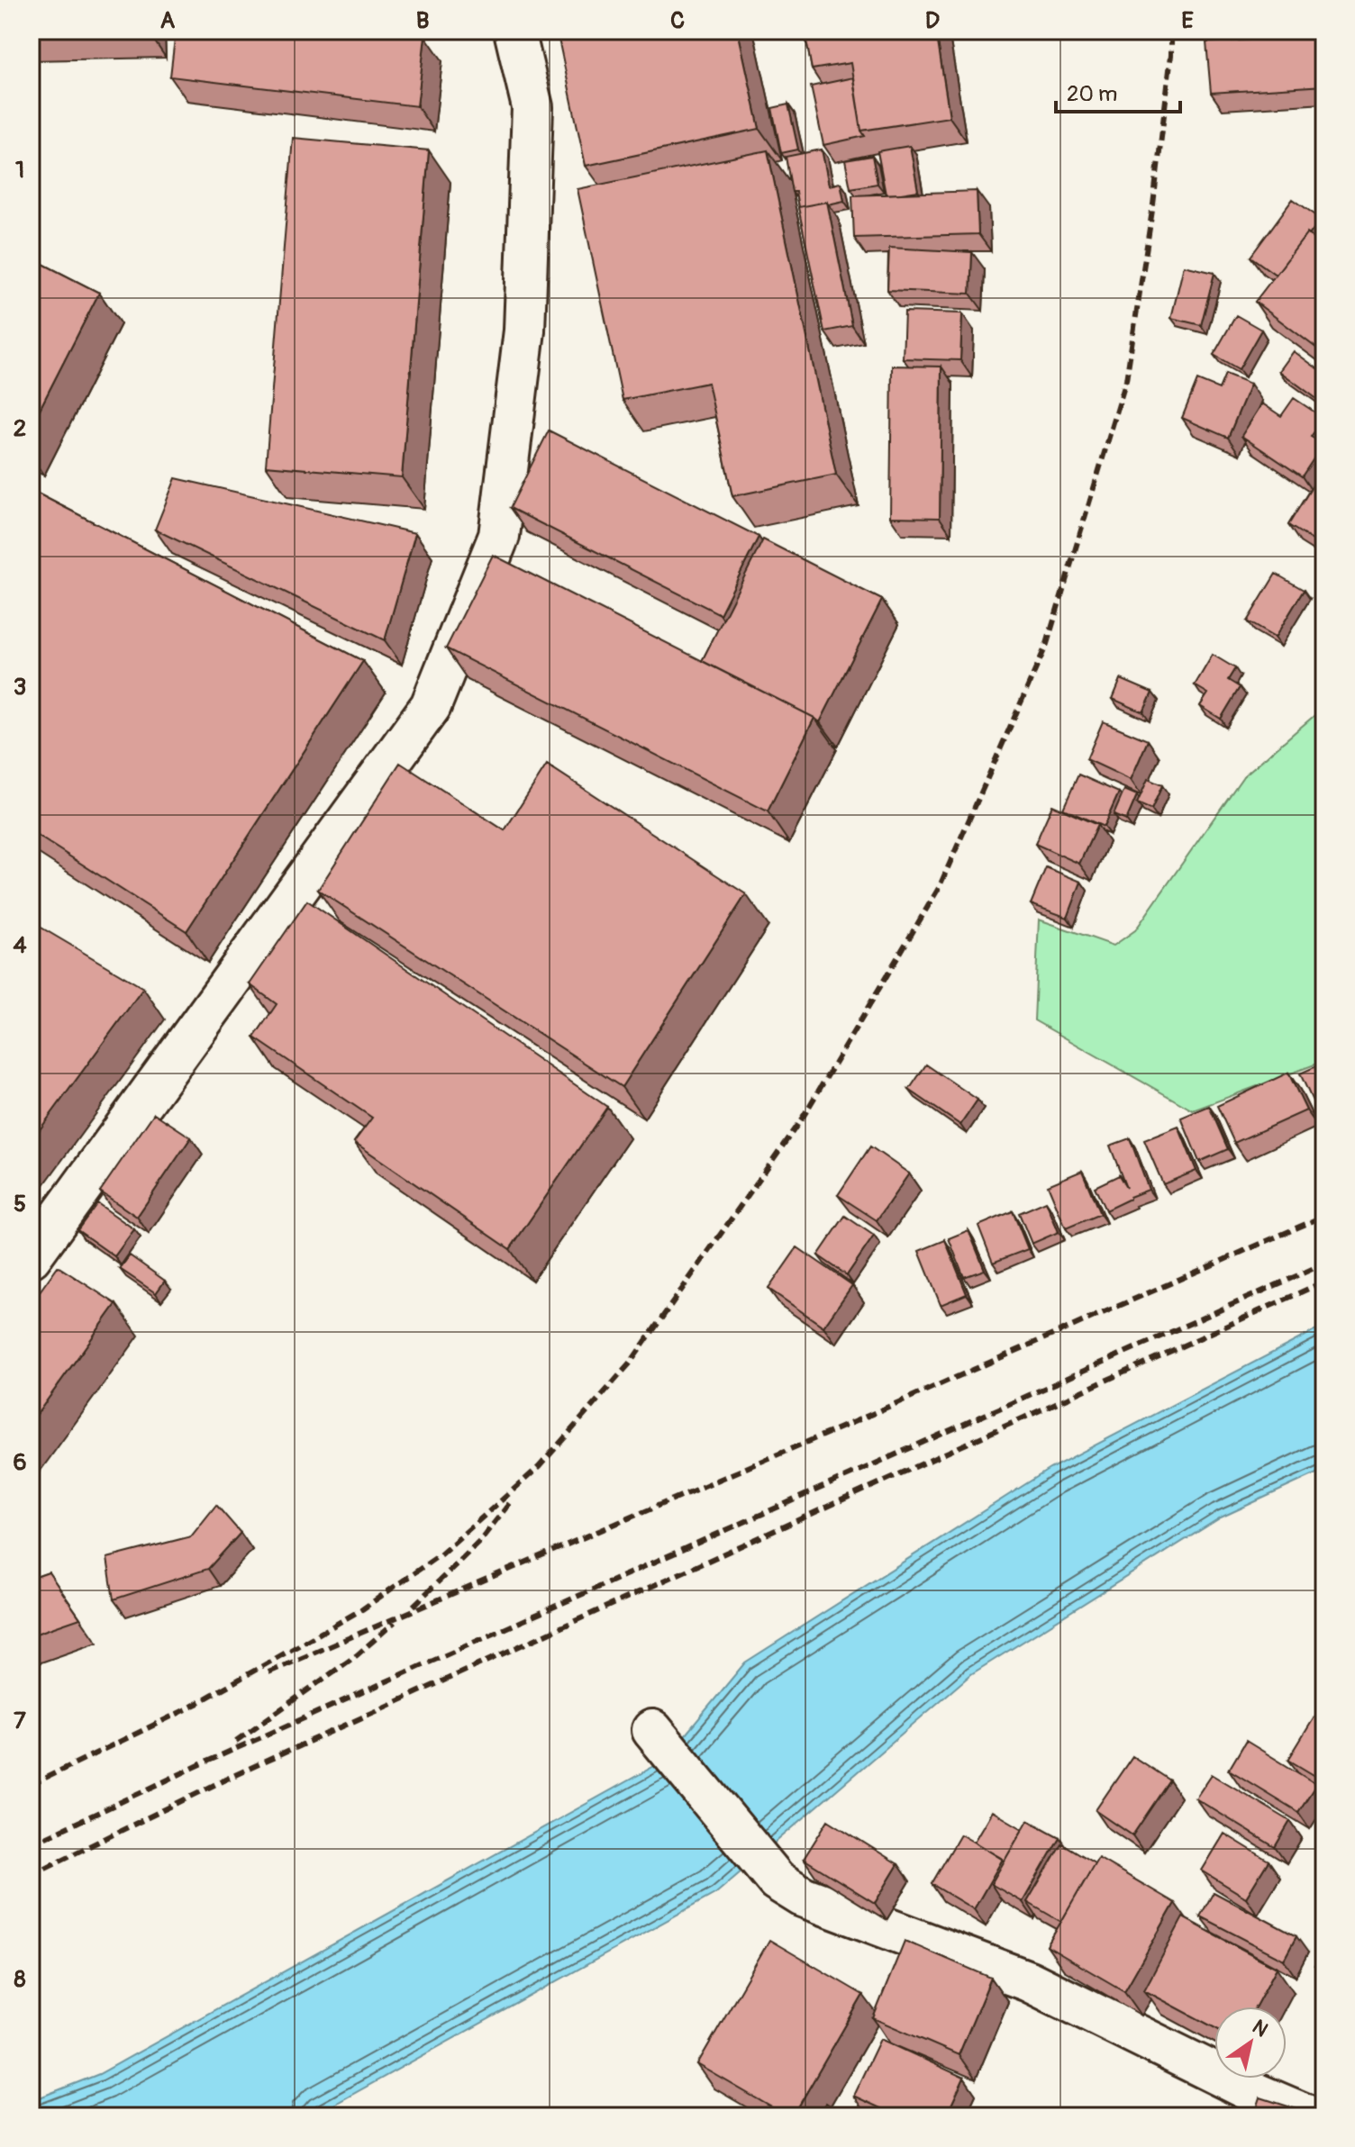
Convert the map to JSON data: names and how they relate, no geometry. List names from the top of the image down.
{
  "scale_bar": "20 m",
  "north": "top right",
  "grid": {
    "columns": [
      "A",
      "B",
      "C",
      "D",
      "E"
    ],
    "rows": [
      "1",
      "2",
      "3",
      "4",
      "5",
      "6",
      "7",
      "8"
    ]
  }
}
